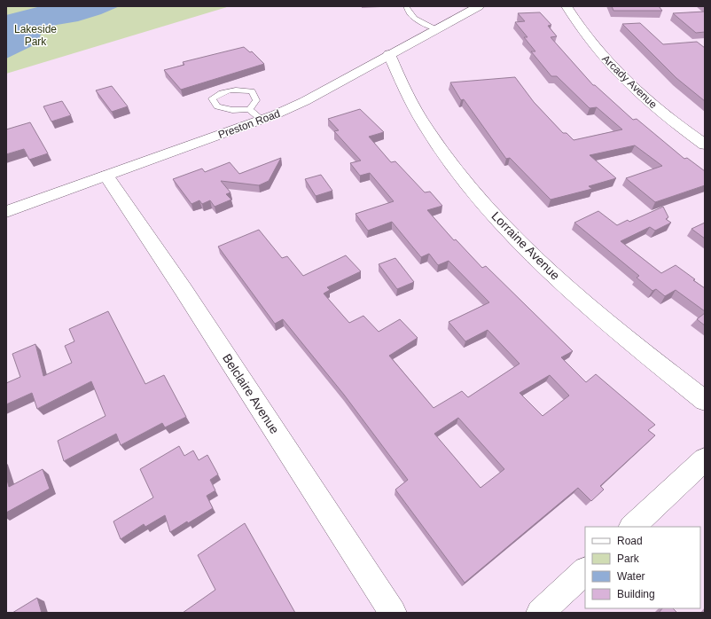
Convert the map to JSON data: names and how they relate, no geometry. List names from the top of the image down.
{
  "streets": {
    "street": [
      "Arcady Avenue",
      "Preston Road",
      "Lorraine Avenue",
      "Belclaire Avenue"
    ]
  },
  "crossings": [
    ["Preston Road", "Lorraine Avenue"],
    ["Preston Road", "Belclaire Avenue"]
  ],
  "parks": ["Lakeside Park"],
  "legend": [
    "Road",
    "Park",
    "Water",
    "Building"
  ]
}
